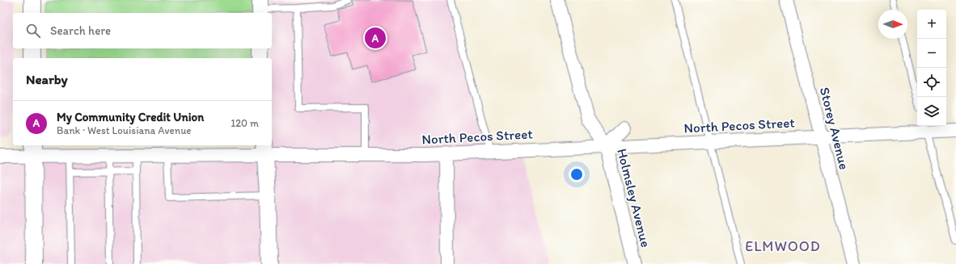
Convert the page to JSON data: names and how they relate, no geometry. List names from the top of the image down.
{
  "streets": {
    "street": ["North Pecos Street", "Storey Avenue", "Holmsley Avenue"]
  },
  "crossings": [
    ["North Pecos Street", "Storey Avenue"],
    ["North Pecos Street", "Holmsley Avenue"]
  ],
  "districts": ["ELMWOOD"],
  "north": "right",
  "page": {
    "map_buttons": ["+", "−"],
    "search": "Search here",
    "pins": "A",
    "heading": "Nearby",
    "list": [
      {
        "mark": "A",
        "name": "My Community Credit Union",
        "note": "Bank · West Louisiana Avenue",
        "value": "120 m"
      }
    ]
  }
}
